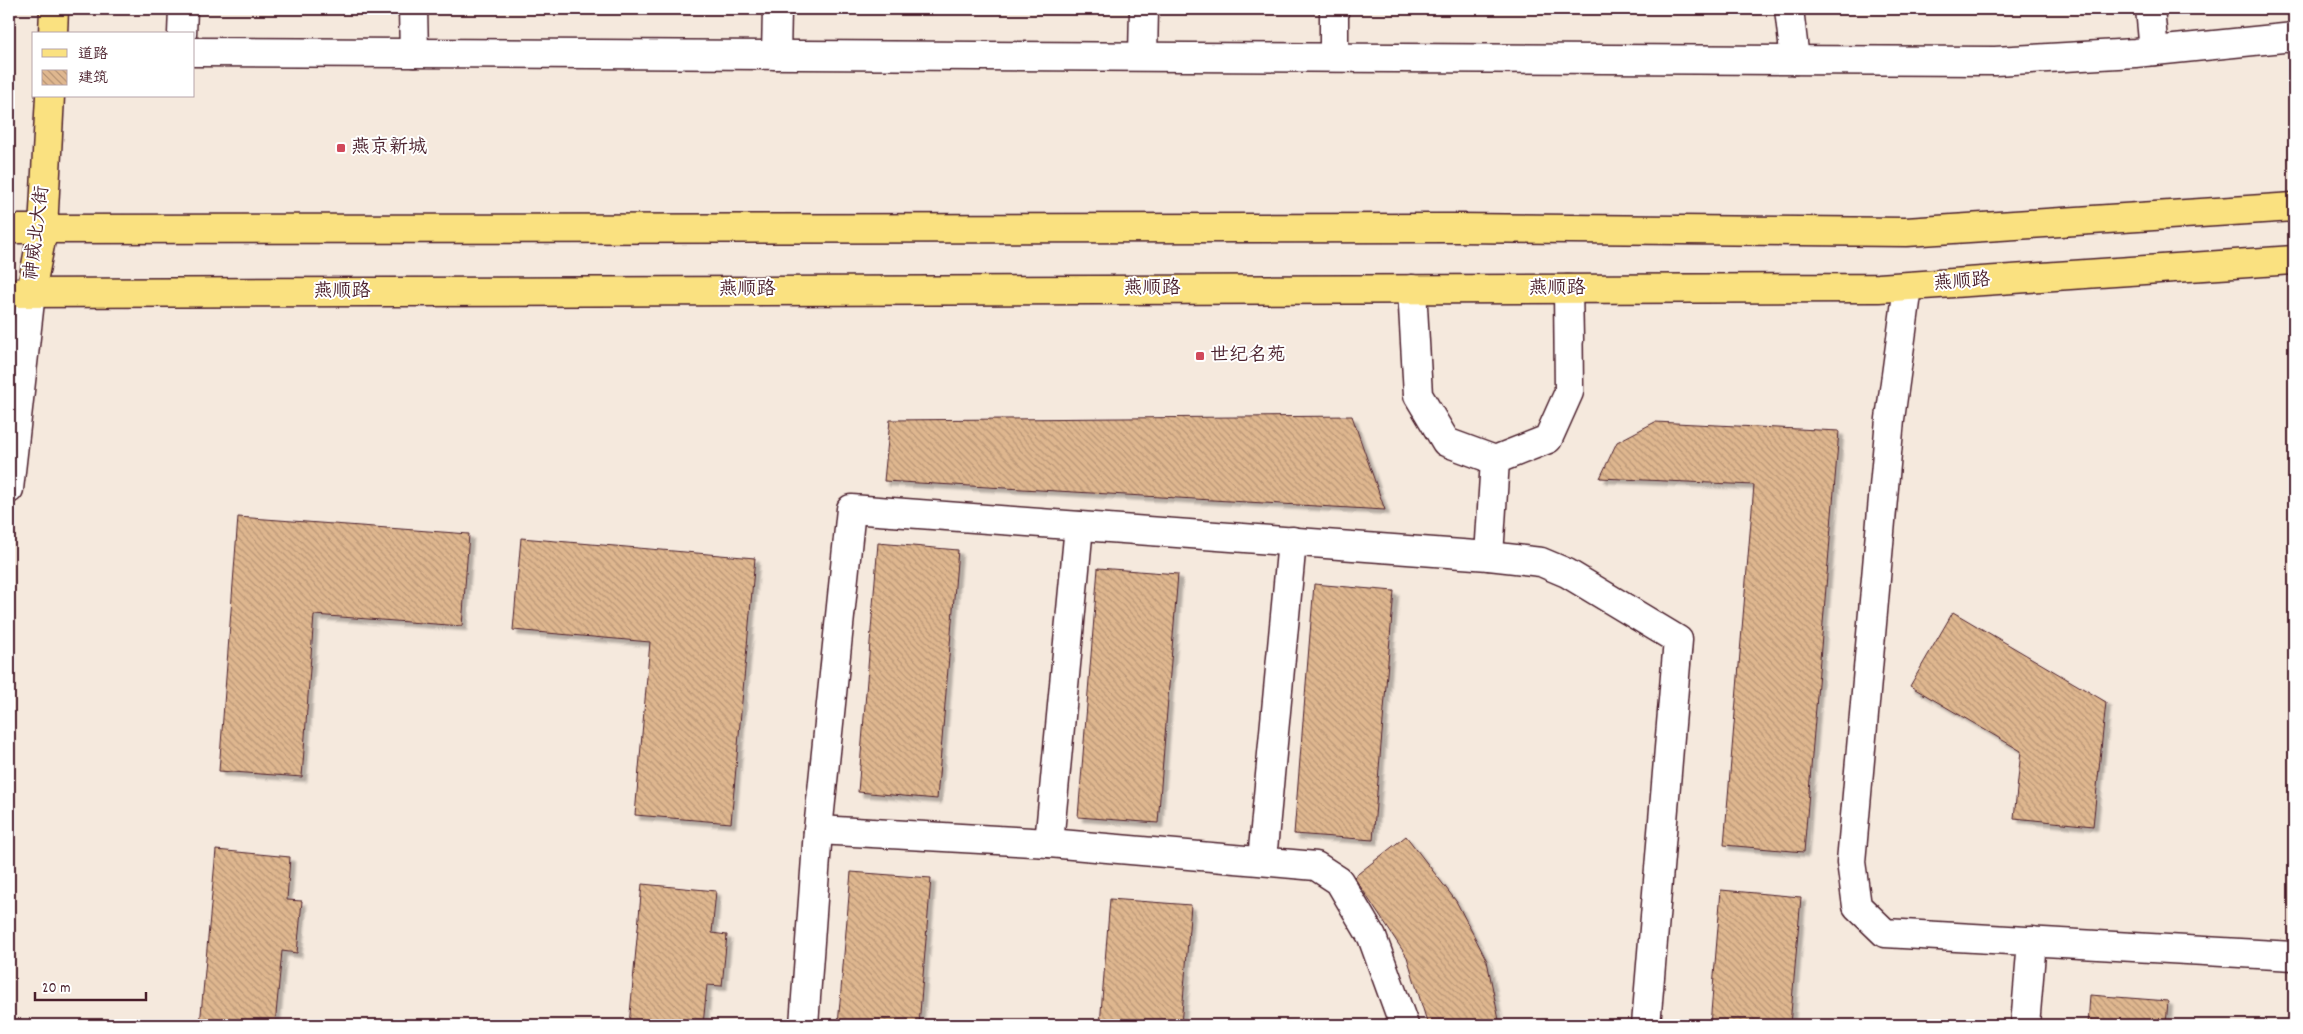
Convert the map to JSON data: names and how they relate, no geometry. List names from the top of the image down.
{
  "streets": {
    "main road": ["神威北大街", "燕顺路"]
  },
  "crossings": [
    ["神威北大街", "燕顺路"]
  ],
  "places": {
    "transit": ["燕京新城", "世纪名苑"]
  },
  "legend": ["道路", "建筑"],
  "scale_bar": "20 m"
}
